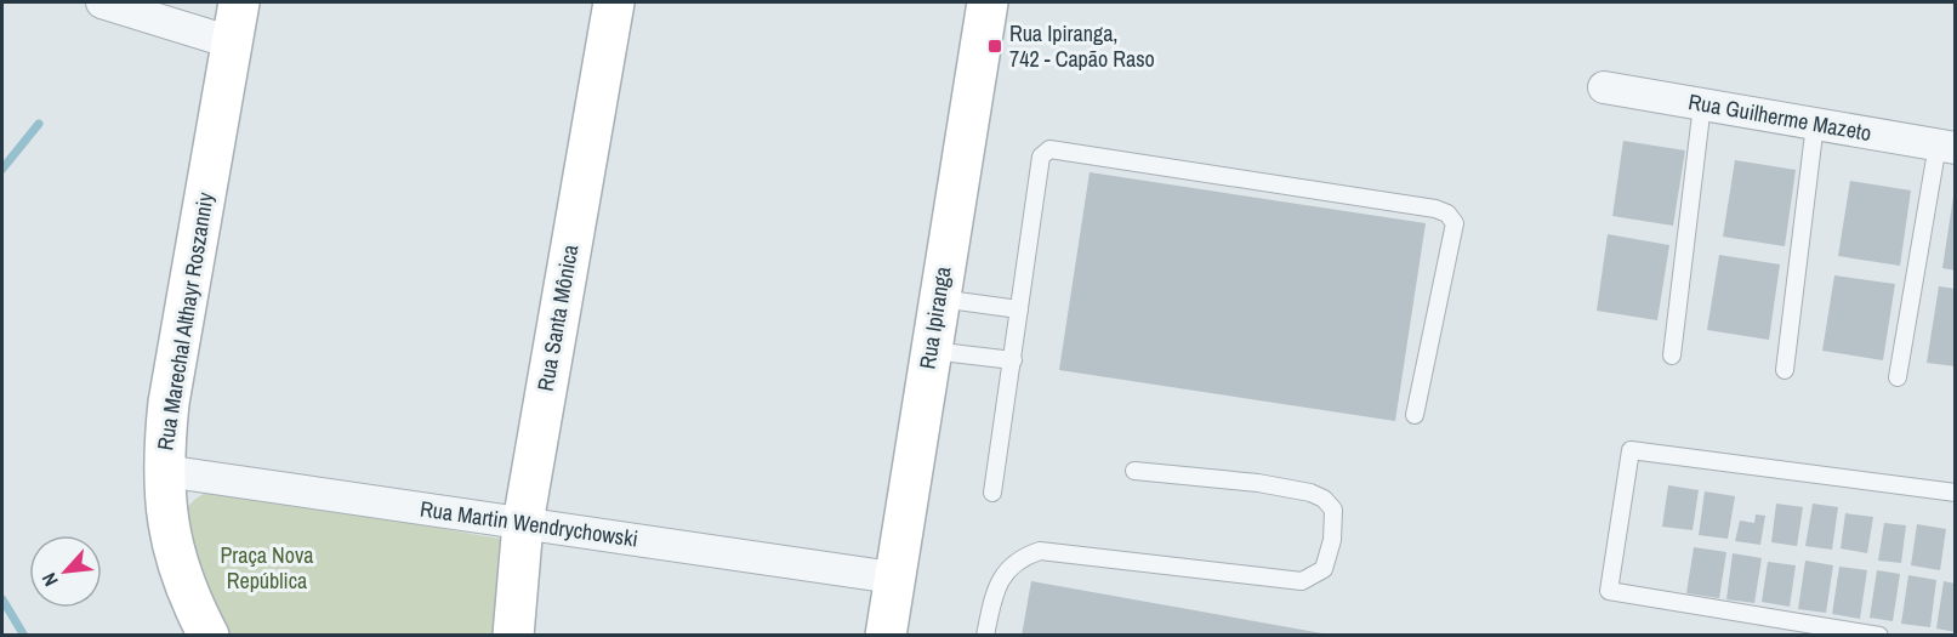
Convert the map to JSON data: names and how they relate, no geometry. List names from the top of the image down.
{
  "streets": {
    "main road": ["Rua Santa Mônica", "Rua Ipiranga", "Rua Marechal Althayr Roszanniy"],
    "street": ["Rua Guilherme Mazeto", "Rua Martin Wendrychowski"]
  },
  "crossings": [
    ["Rua Santa Mônica", "Rua Martin Wendrychowski"],
    ["Rua Ipiranga", "Rua Martin Wendrychowski"],
    ["Rua Marechal Althayr Roszanniy", "Rua Martin Wendrychowski"]
  ],
  "parks": ["Praça Nova República"],
  "places": {
    "transit": ["Rua Ipiranga, 742 - Capão Raso"]
  },
  "north": "bottom left"
}
